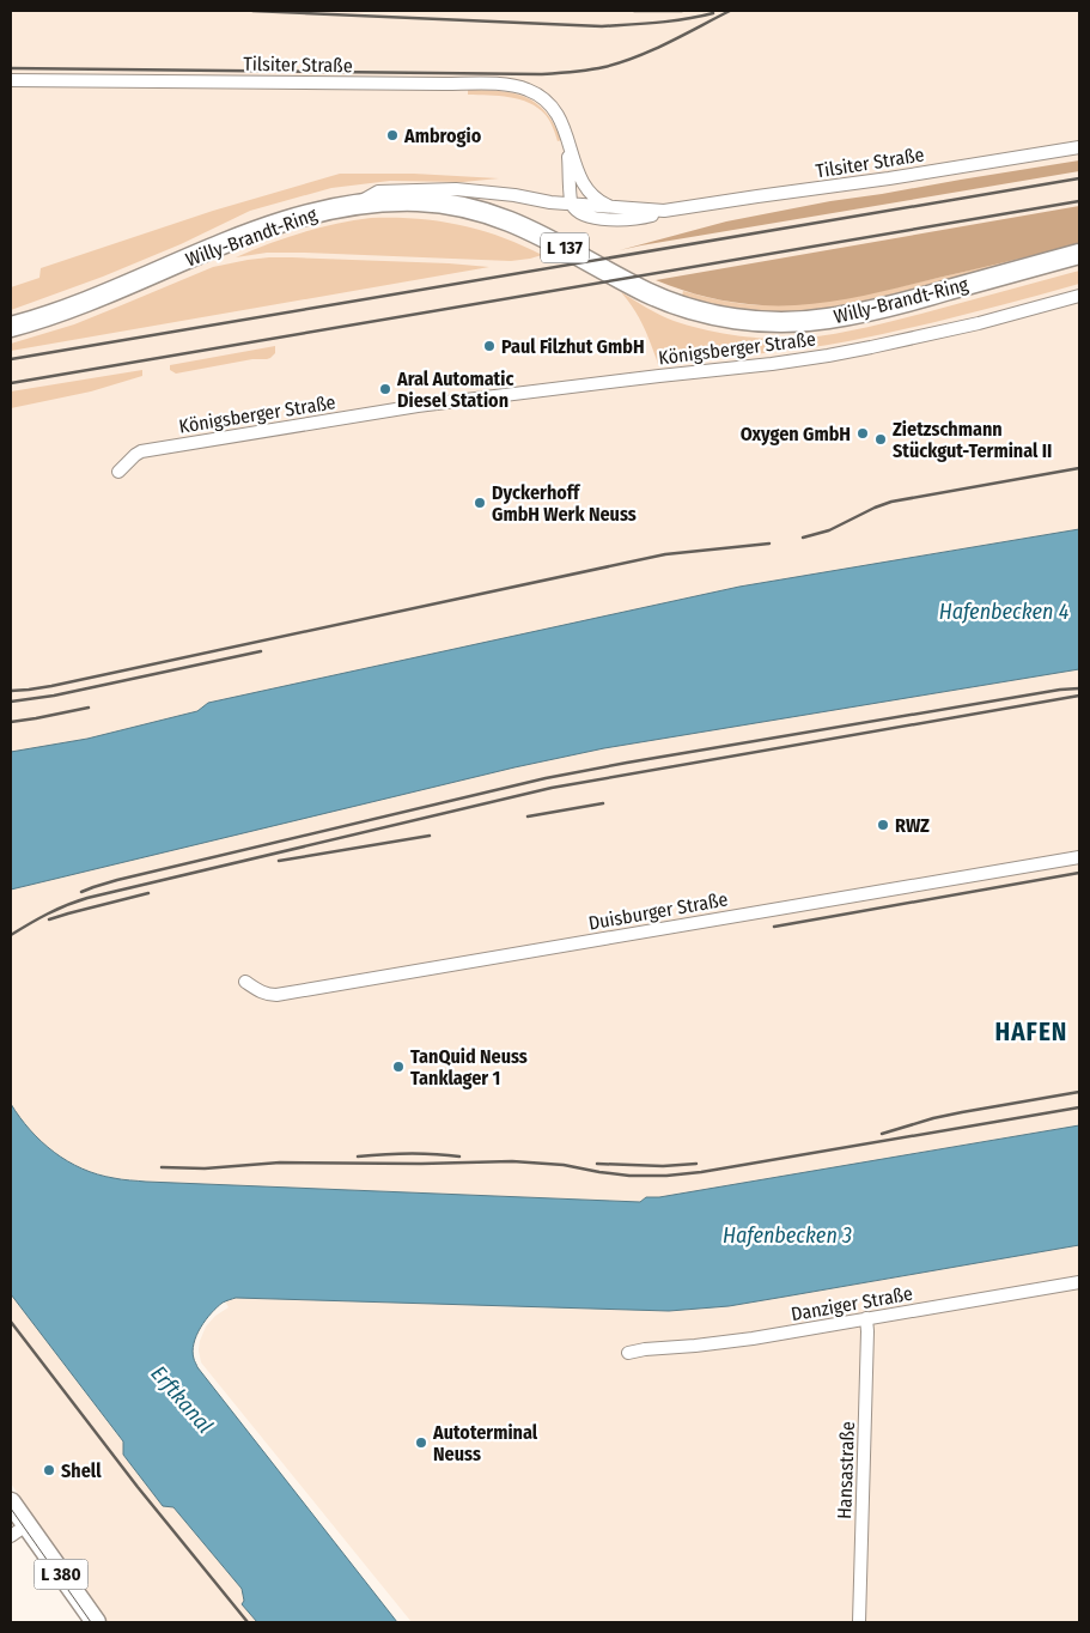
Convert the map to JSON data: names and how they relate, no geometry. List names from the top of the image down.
{
  "streets": {
    "main road": ["Willy-Brandt-Ring", "L 137", "L 380"],
    "street": [
      "Tilsiter Straße",
      "Königsberger Straße",
      "Duisburger Straße",
      "Danziger Straße",
      "Hansastraße"
    ]
  },
  "crossings": [
    ["Tilsiter Straße", "Willy-Brandt-Ring"],
    ["Danziger Straße", "Hansastraße"]
  ],
  "districts": ["HAFEN"],
  "water": ["Hafenbecken 4", "Hafenbecken 3", "Erftkanal"],
  "places": [
    "Ambrogio",
    "Paul Filzhut GmbH",
    "Aral Automatic Diesel Station",
    "Oxygen GmbH",
    "Zietzschmann Stückgut-Terminal II",
    "Dyckerhoff GmbH Werk Neuss",
    "RWZ",
    "TanQuid Neuss Tanklager 1",
    "Autoterminal Neuss",
    "Shell"
  ]
}
